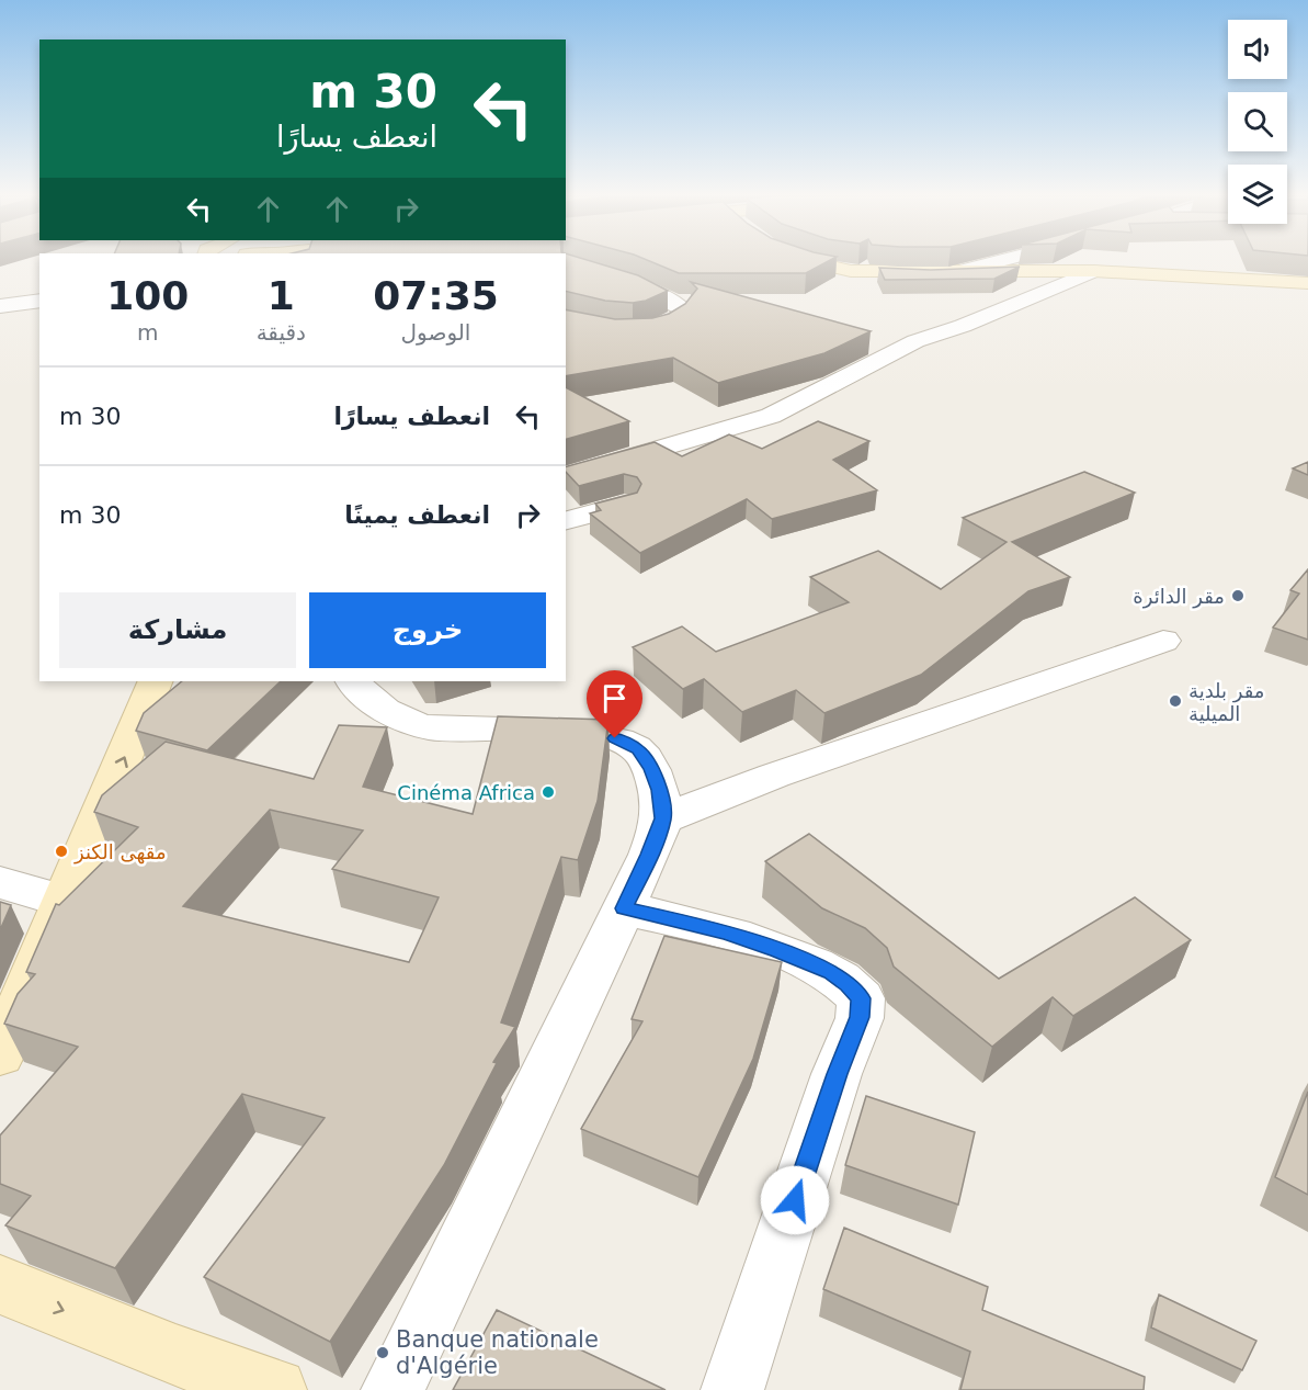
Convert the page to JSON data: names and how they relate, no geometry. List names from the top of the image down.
{
  "places": [
    "مقر الدائرة",
    "مقر بلدية الميلية",
    "Cinéma Africa",
    "مقهى الكنز",
    "Banque nationale d'Algérie"
  ],
  "page": {
    "turn": ["30 m", "انعطف يسارًا"],
    "eta": [
      "07:35",
      "الوصول",
      "1",
      "دقيقة",
      "100",
      "m"
    ],
    "list": [
      {
        "name": "انعطف يسارًا",
        "value": "30 m"
      },
      {
        "name": "انعطف يمينًا",
        "value": "30 m"
      }
    ],
    "buttons": ["خروج", "مشاركة"]
  }
}
